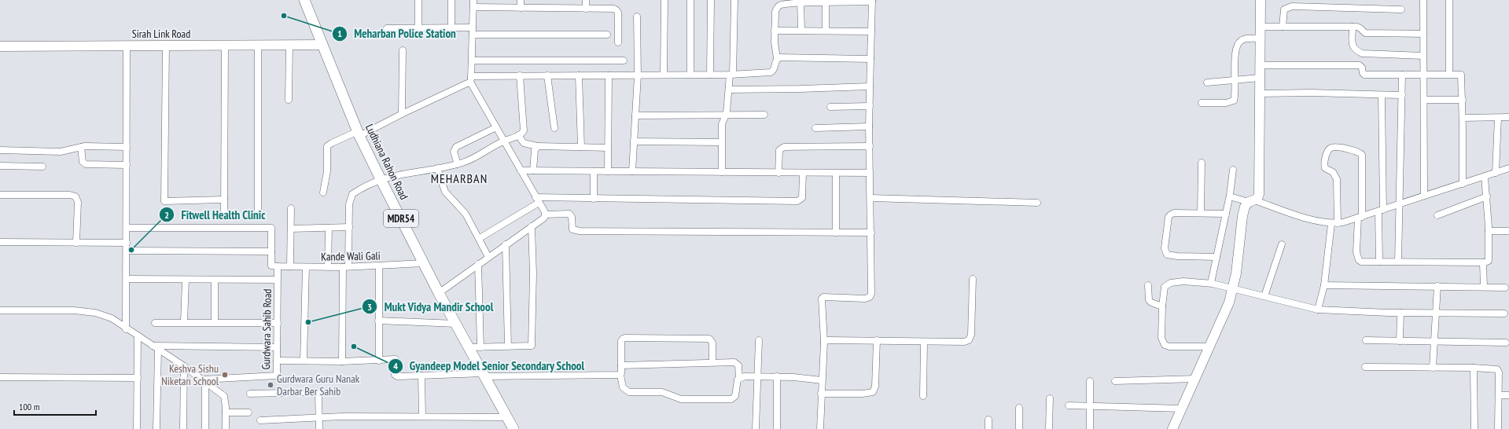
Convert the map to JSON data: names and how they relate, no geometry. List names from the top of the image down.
{
  "streets": {
    "main road": ["Ludhiana Rahon Road", "MDR54"],
    "street": ["Sirah Link Road", "Kande Wali Gali", "Gurdwara Sahib Road"]
  },
  "crossings": [
    ["Sirah Link Road", "Ludhiana Rahon Road"],
    ["Ludhiana Rahon Road", "Kande Wali Gali"],
    ["Kande Wali Gali", "Gurdwara Sahib Road"]
  ],
  "districts": ["MEHARBAN"],
  "places": [
    "Meharban Police Station",
    "Fitwell Health Clinic",
    "Mukt Vidya Mandir School",
    "Gyandeep Model Senior Secondary School",
    "Keshva Sishu Niketan School",
    "Gurdwara Guru Nanak Darbar Ber Sahib"
  ],
  "scale_bar": "100 m"
}
